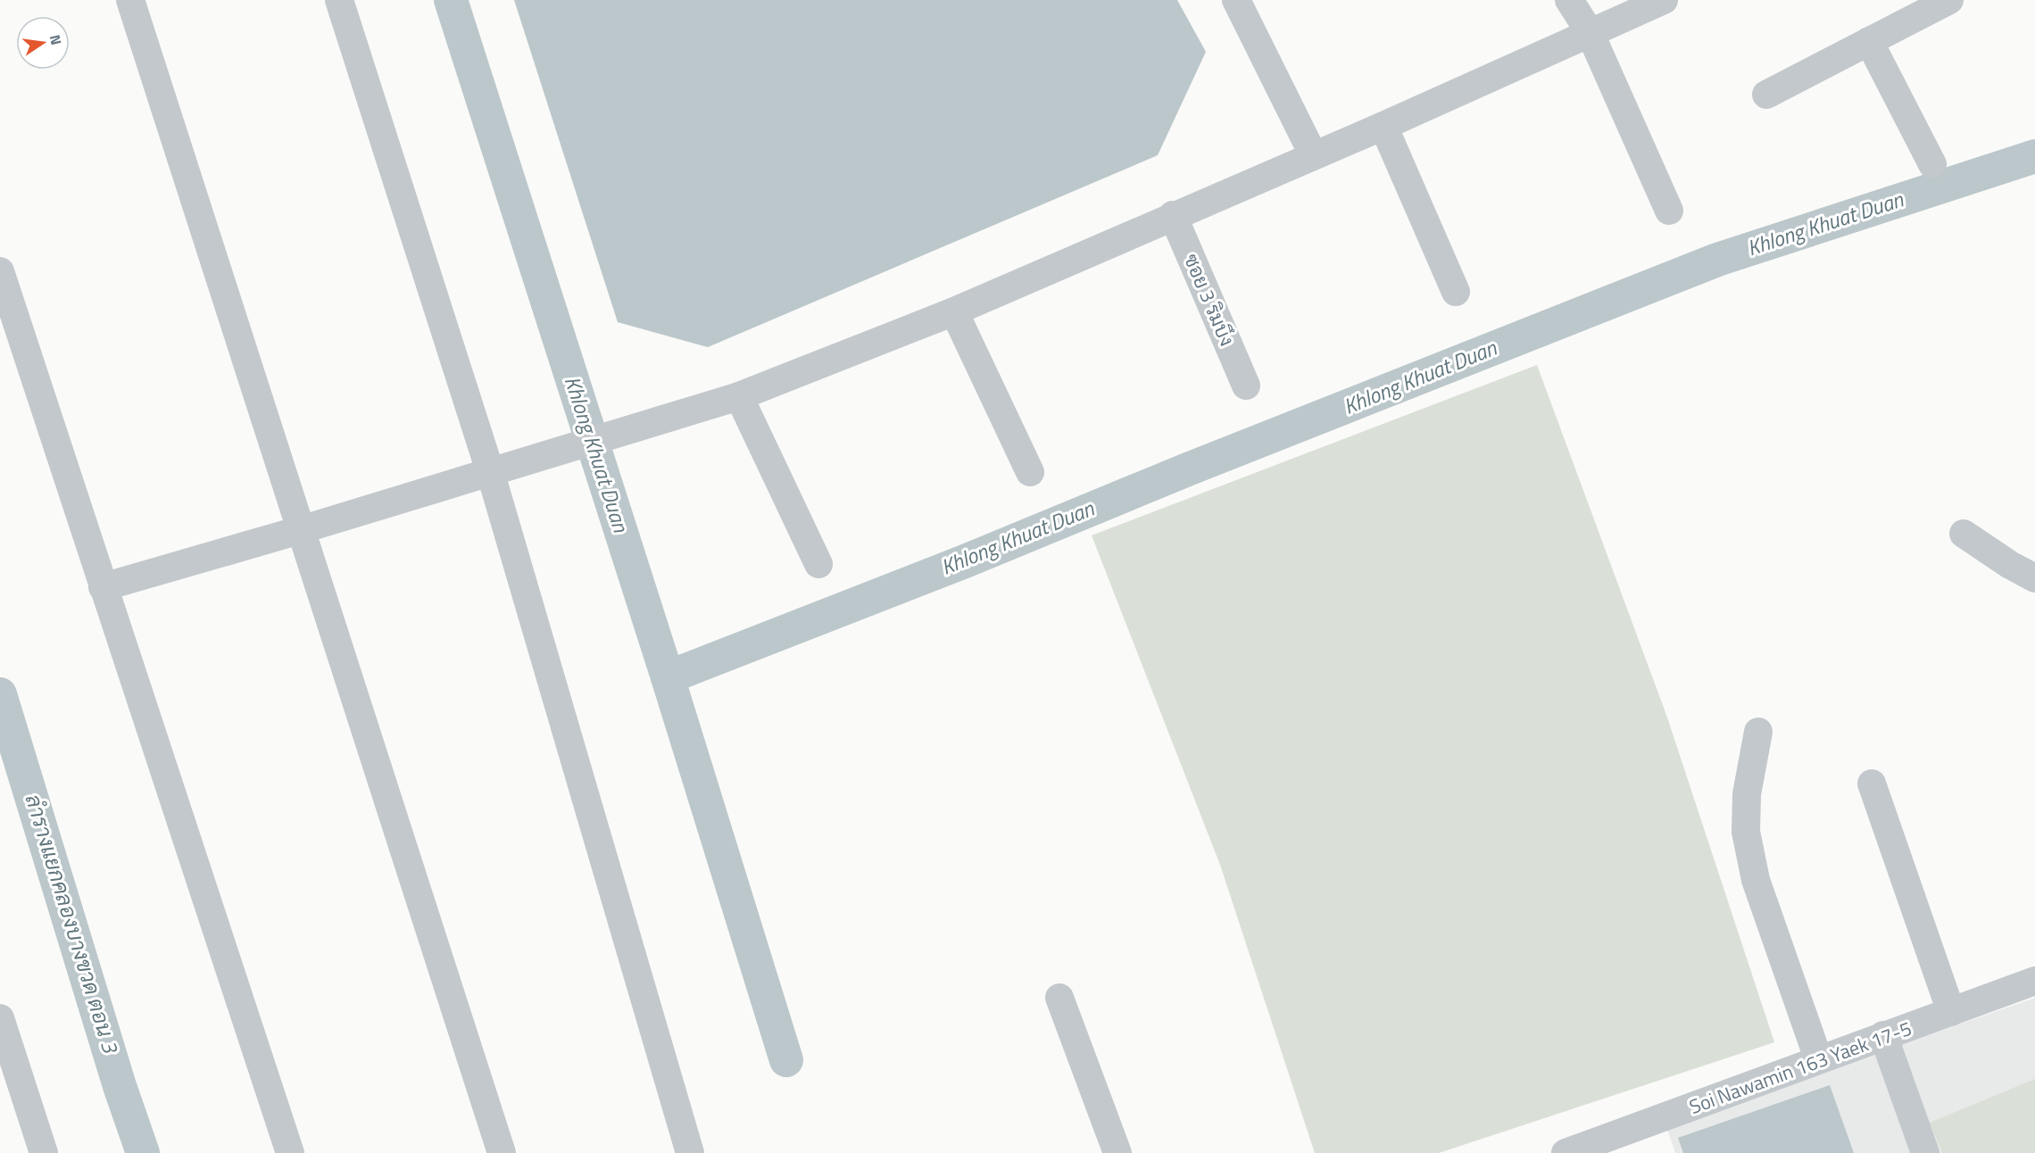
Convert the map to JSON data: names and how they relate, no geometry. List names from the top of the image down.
{
  "streets": {
    "street": ["ซอย 3 ริมบึง", "Soi Nawamin 163 Yaek 17-5"]
  },
  "water": ["Khlong Khuat Duan", "ลำรางแยกคลองบางขวด ตอน 3"],
  "north": "right"
}
